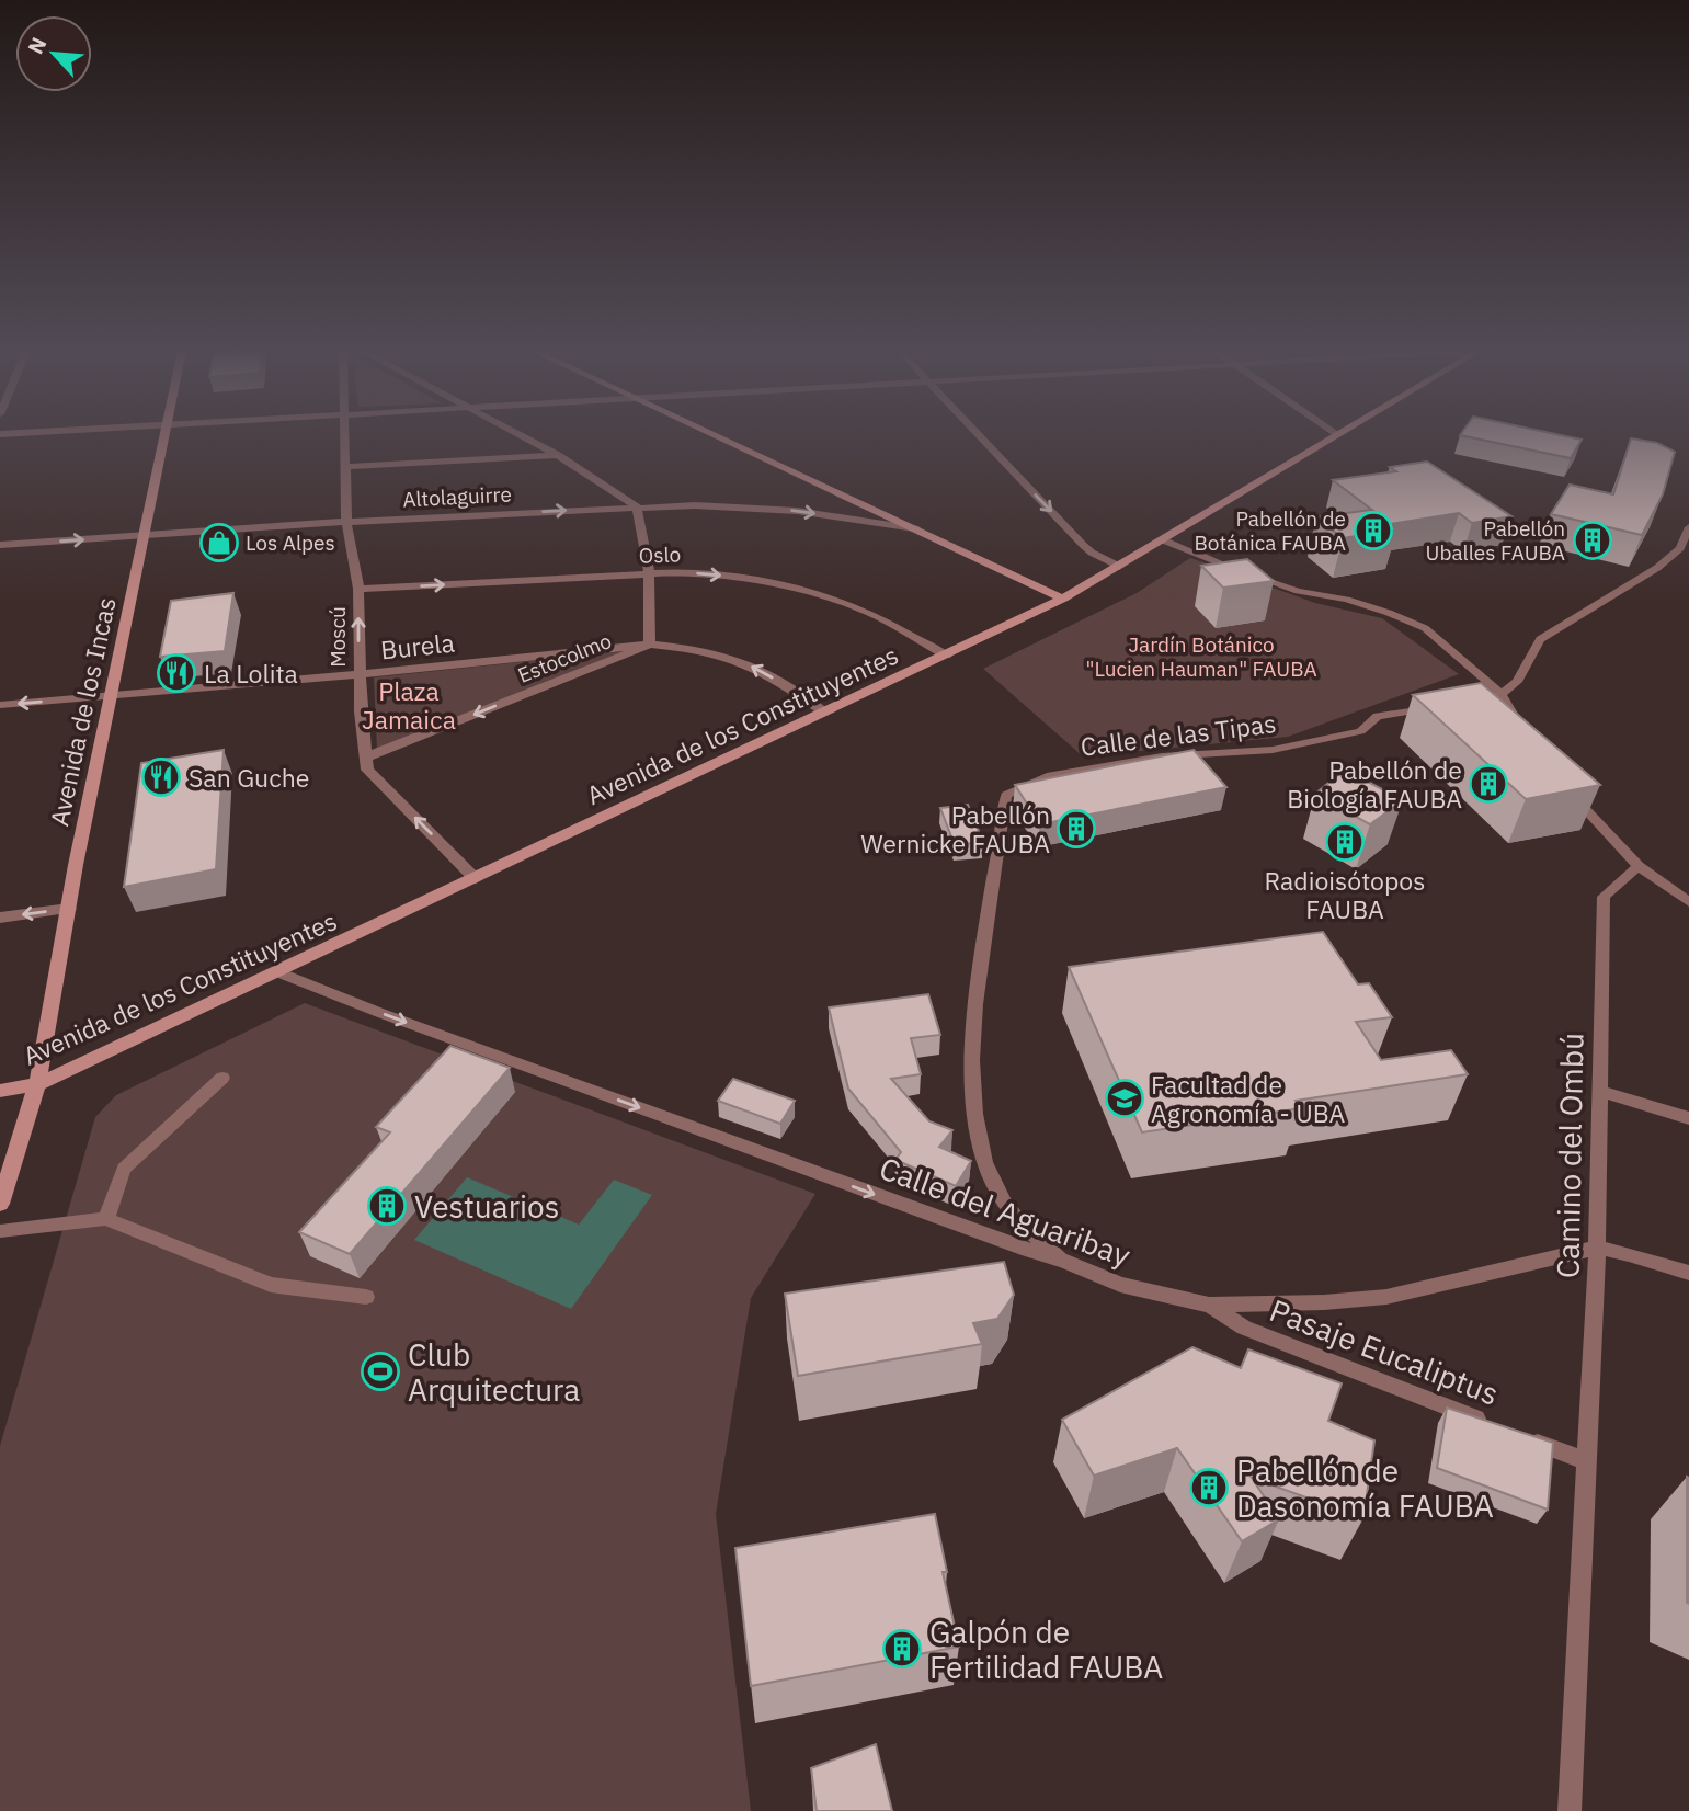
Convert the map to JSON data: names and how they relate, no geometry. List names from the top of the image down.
{
  "streets": {
    "main road": ["Avenida de los Incas", "Avenida de los Constituyentes"],
    "street": [
      "Altolaguirre",
      "Oslo",
      "Moscú",
      "Burela",
      "Estocolmo"
    ],
    "lane": [
      "Calle de las Tipas",
      "Camino del Ombú",
      "Calle del Aguaribay",
      "Pasaje Eucaliptus"
    ]
  },
  "crossings": [
    ["Altolaguirre", "Moscú"],
    ["Altolaguirre", "Estocolmo"],
    ["Altolaguirre", "Avenida de los Incas"],
    ["Oslo", "Moscú"],
    ["Oslo", "Estocolmo"],
    ["Oslo", "Avenida de los Constituyentes"],
    ["Moscú", "Burela"],
    ["Moscú", "Estocolmo"],
    ["Moscú", "Avenida de los Constituyentes"],
    ["Burela", "Estocolmo"],
    ["Burela", "Avenida de los Incas"],
    ["Burela", "Avenida de los Constituyentes"],
    ["Avenida de los Incas", "Avenida de los Constituyentes"],
    ["Avenida de los Constituyentes", "Calle del Aguaribay"],
    ["Calle de las Tipas", "Calle del Aguaribay"],
    ["Camino del Ombú", "Calle del Aguaribay"],
    ["Camino del Ombú", "Pasaje Eucaliptus"],
    ["Calle del Aguaribay", "Pasaje Eucaliptus"]
  ],
  "one_way": [
    "Altolaguirre",
    "Moscú",
    "Estocolmo",
    "Calle del Aguaribay"
  ],
  "parks": ["Jardín Botánico \"Lucien Hauman\" FAUBA", "Plaza Jamaica"],
  "places": {
    "building": [
      "Pabellón de Botánica FAUBA",
      "Pabellón Uballes FAUBA",
      "Pabellón de Biología FAUBA",
      "Pabellón Wernicke FAUBA",
      "Radioisótopos FAUBA",
      "Vestuarios",
      "Pabellón de Dasonomía FAUBA",
      "Galpón de Fertilidad FAUBA"
    ],
    "shop": ["Los Alpes"],
    "restaurant": ["La Lolita", "San Guche"],
    "school or university": ["Facultad de Agronomía - UBA"],
    "sports": ["Club Arquitectura"]
  },
  "north": "top left"
}
